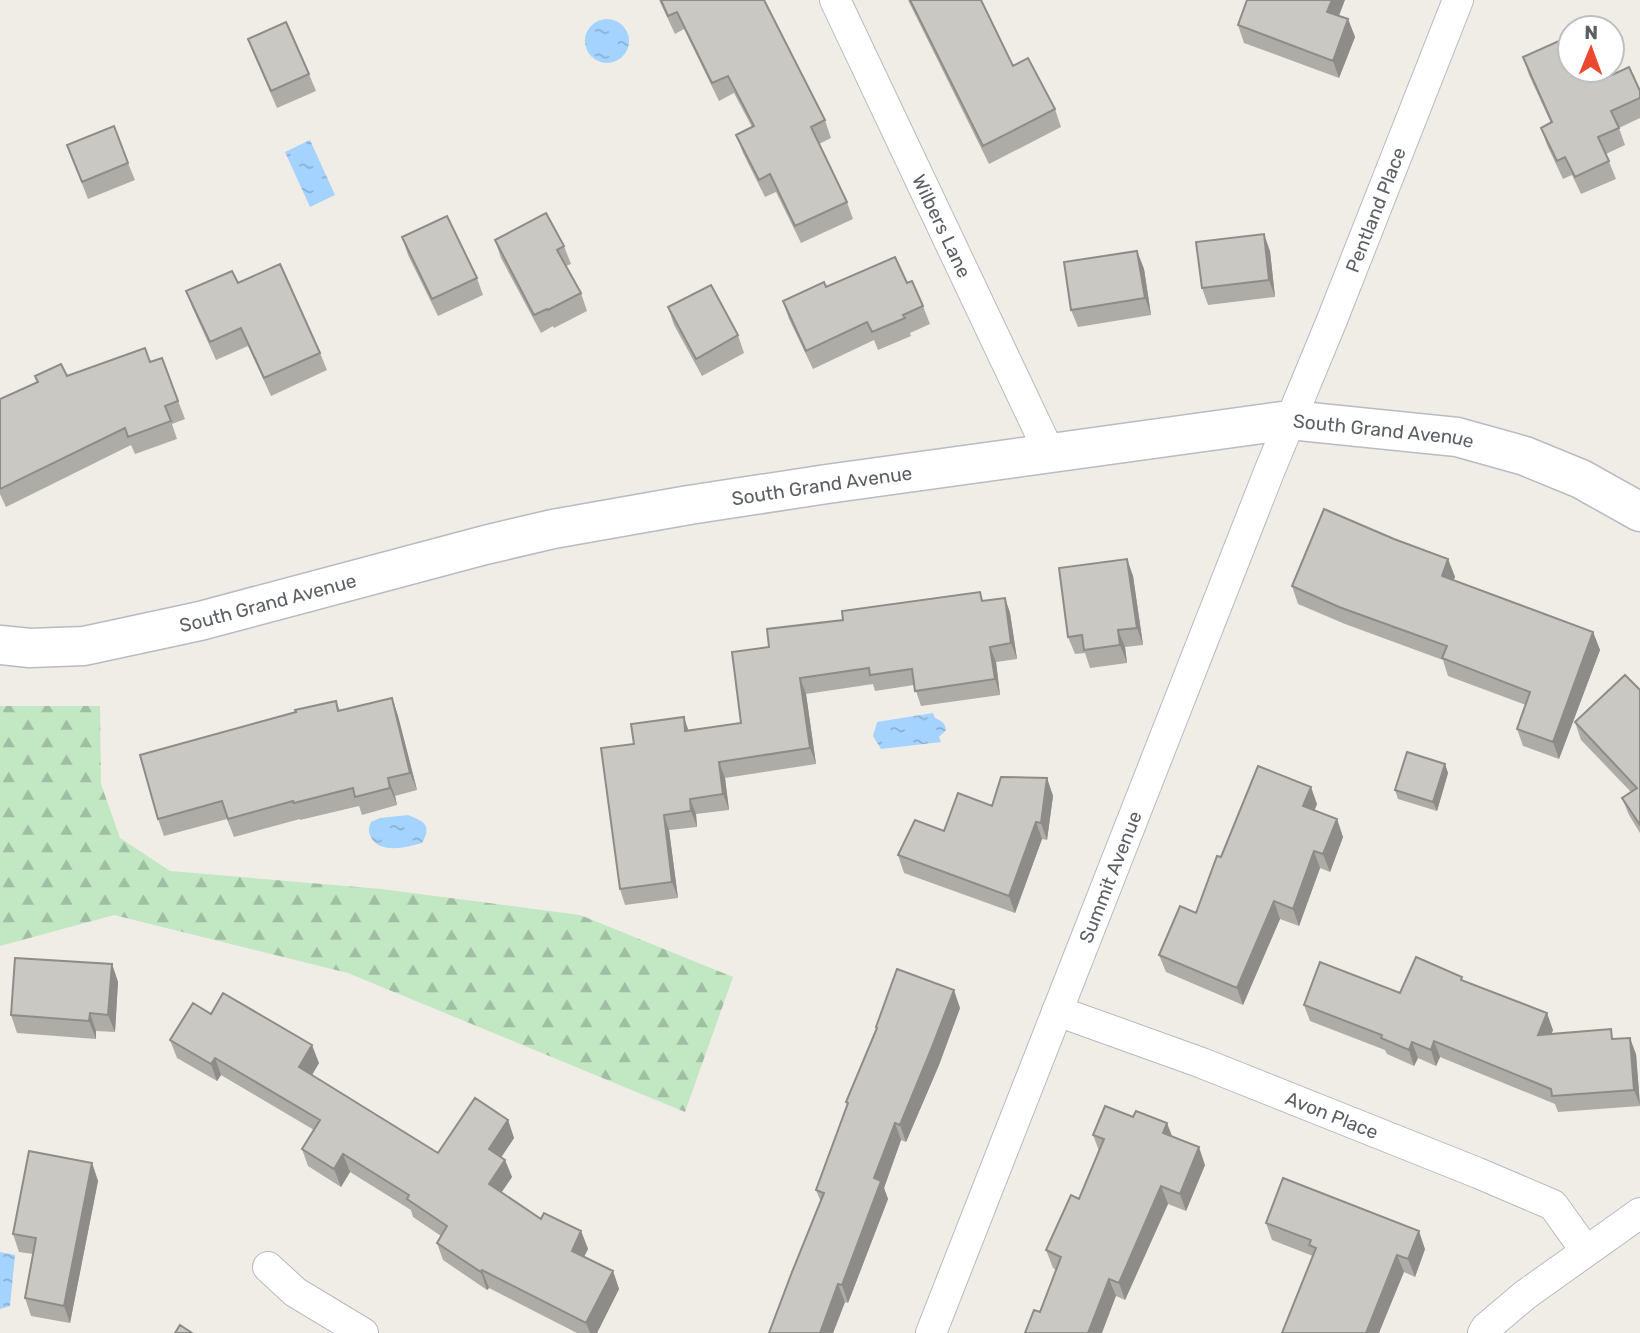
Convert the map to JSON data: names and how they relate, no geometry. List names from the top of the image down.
{
  "streets": {
    "main road": ["South Grand Avenue"],
    "street": [
      "Pentland Place",
      "Wilbers Lane",
      "Summit Avenue",
      "Avon Place"
    ]
  },
  "crossings": [
    ["Pentland Place", "South Grand Avenue"],
    ["Pentland Place", "Summit Avenue"],
    ["Wilbers Lane", "South Grand Avenue"],
    ["South Grand Avenue", "Summit Avenue"],
    ["Summit Avenue", "Avon Place"]
  ],
  "north": "top"
}
